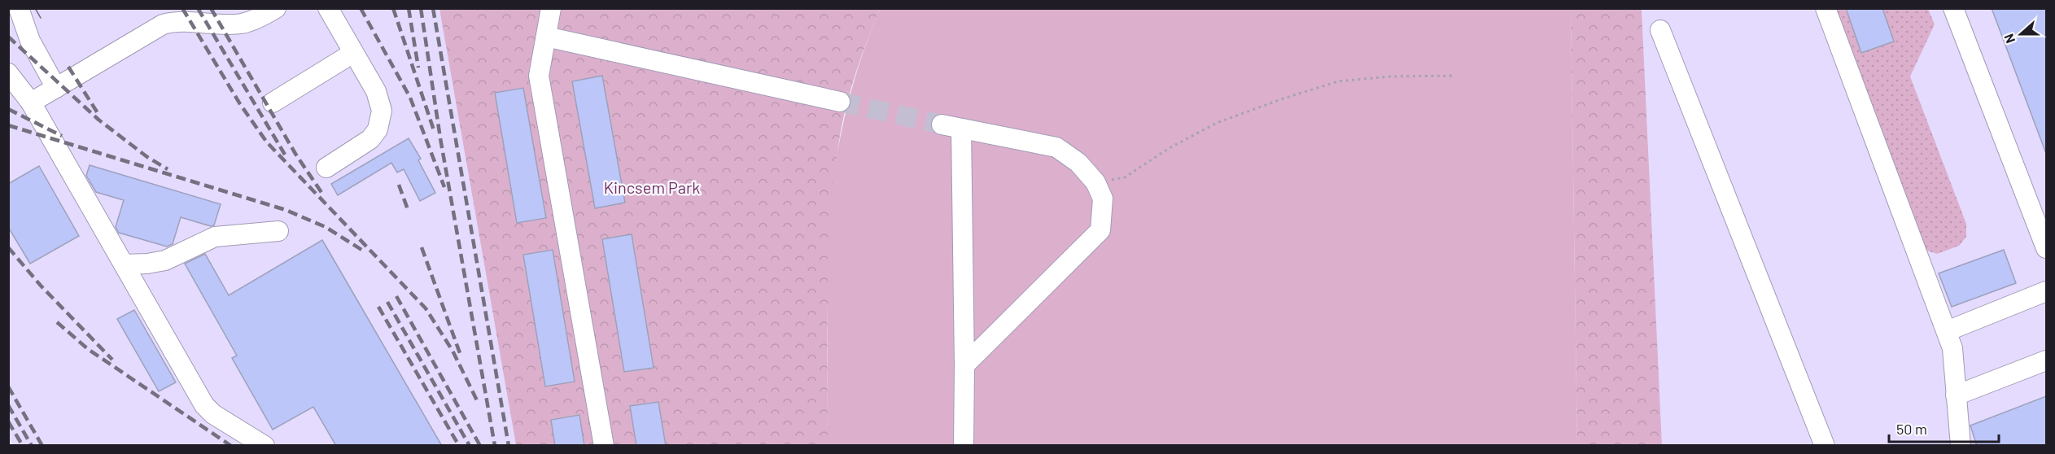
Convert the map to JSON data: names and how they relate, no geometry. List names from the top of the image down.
{
  "parks": ["Kincsem Park"],
  "scale_bar": "50 m",
  "north": "left"
}
